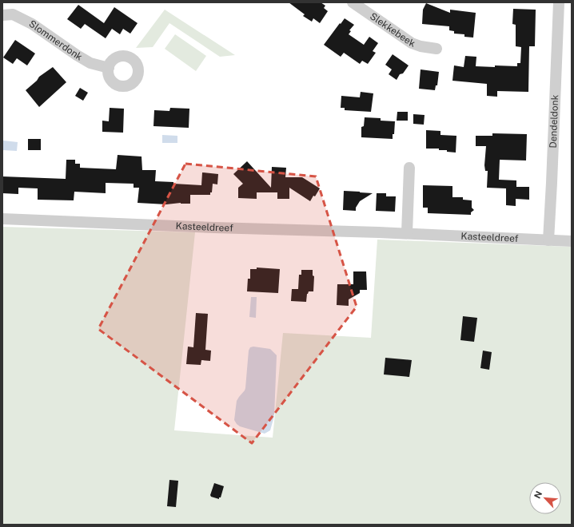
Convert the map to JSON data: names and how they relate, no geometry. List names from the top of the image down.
{
  "streets": {
    "street": [
      "Slekkebeek",
      "Slommerdonk",
      "Dendeldonk",
      "Kasteeldreef"
    ]
  },
  "crossings": [
    ["Dendeldonk", "Kasteeldreef"]
  ],
  "north": "top left"
}
